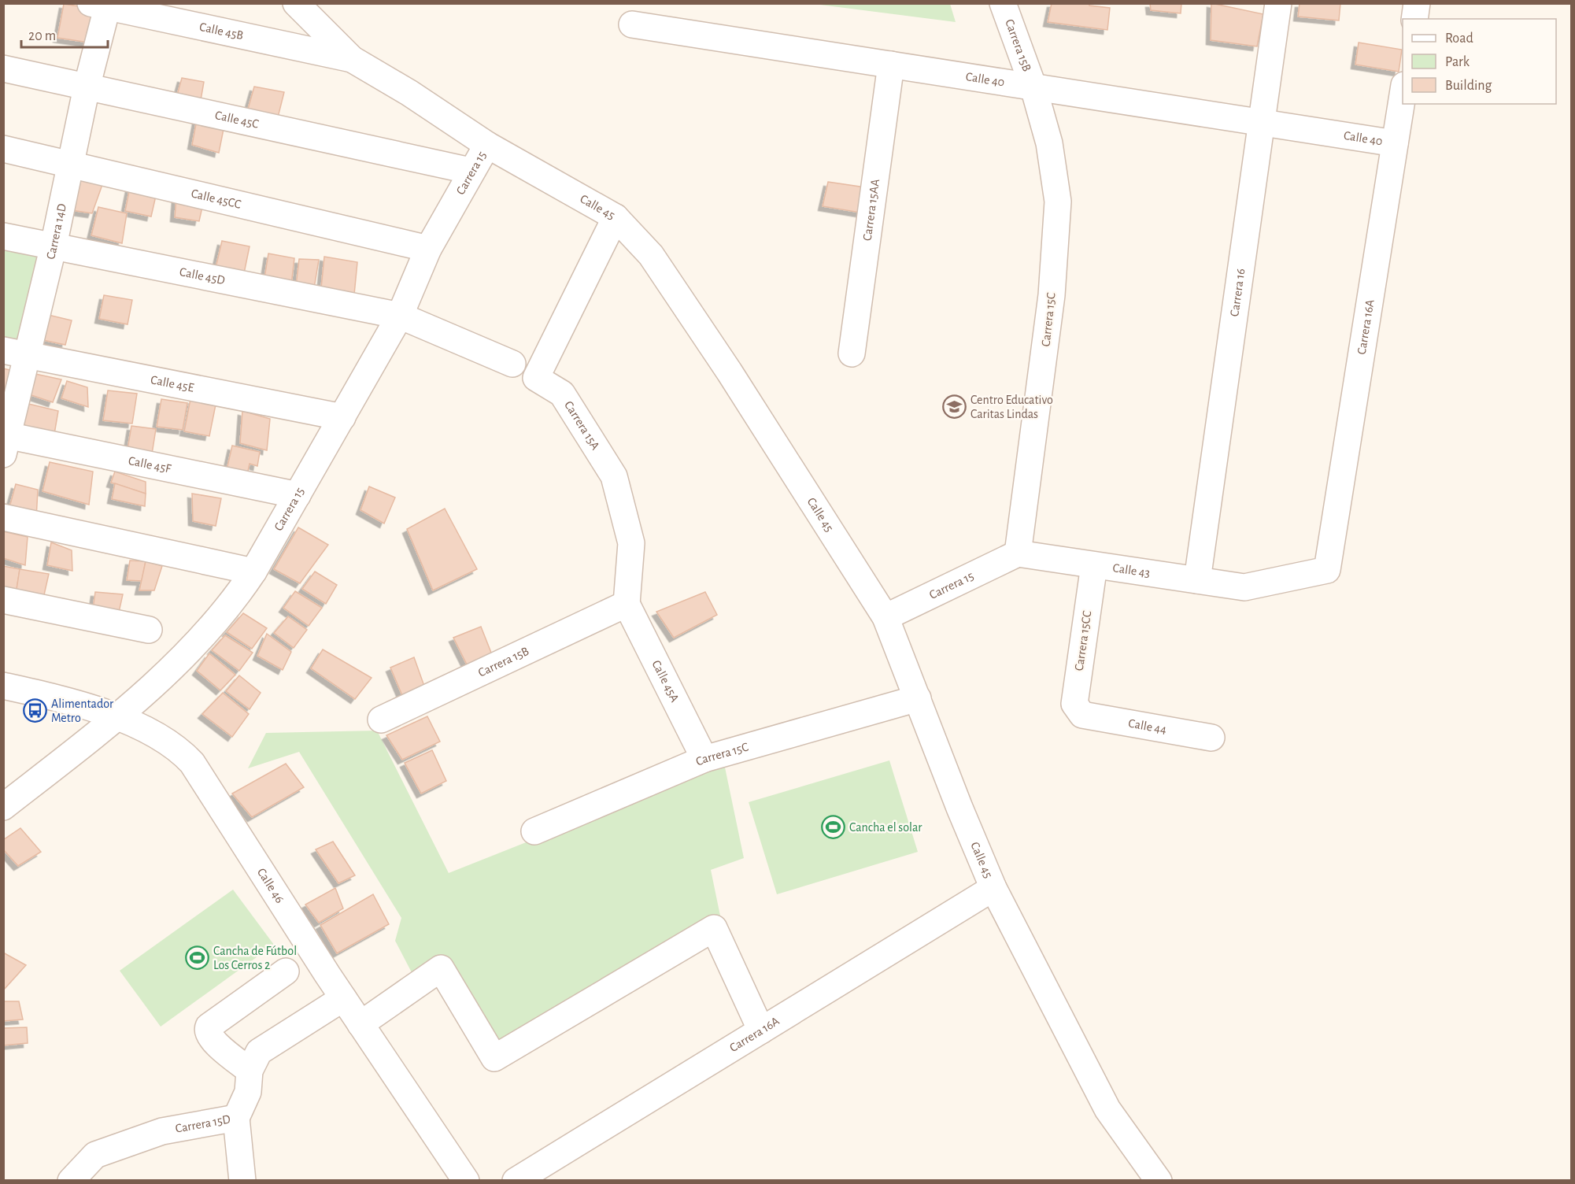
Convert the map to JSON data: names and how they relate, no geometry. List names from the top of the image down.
{
  "streets": {
    "street": [
      "Calle 45B",
      "Carrera 15B",
      "Calle 40",
      "Calle 45C",
      "Carrera 15",
      "Calle 45CC",
      "Calle 45",
      "Carrera 15AA",
      "Carrera 14D",
      "Calle 45D",
      "Carrera 16",
      "Carrera 15C",
      "Carrera 16A",
      "Calle 45E",
      "Carrera 15A",
      "Calle 45F",
      "Calle 43",
      "Carrera 15CC",
      "Calle 45A",
      "Calle 44",
      "Calle 46",
      "Carrera 15D"
    ]
  },
  "crossings": [
    ["Calle 45B", "Calle 45"],
    ["Calle 45B", "Carrera 14D"],
    ["Carrera 15B", "Calle 40"],
    ["Carrera 15B", "Carrera 15C"],
    ["Carrera 15B", "Carrera 15A"],
    ["Carrera 15B", "Calle 45A"],
    ["Calle 40", "Carrera 15AA"],
    ["Calle 40", "Carrera 16"],
    ["Calle 40", "Carrera 15C"],
    ["Calle 40", "Carrera 16A"],
    ["Calle 45C", "Carrera 15"],
    ["Calle 45C", "Carrera 14D"],
    ["Carrera 15", "Calle 45CC"],
    ["Carrera 15", "Calle 45"],
    ["Carrera 15", "Calle 45D"],
    ["Carrera 15", "Carrera 15C"],
    ["Carrera 15", "Calle 45E"],
    ["Carrera 15", "Calle 45F"],
    ["Carrera 15", "Calle 43"],
    ["Carrera 15", "Calle 46"],
    ["Calle 45CC", "Carrera 14D"],
    ["Calle 45", "Carrera 15C"],
    ["Calle 45", "Carrera 16A"],
    ["Calle 45", "Carrera 15A"],
    ["Carrera 14D", "Calle 45D"],
    ["Carrera 14D", "Calle 45E"],
    ["Carrera 14D", "Calle 45F"],
    ["Carrera 16", "Calle 43"],
    ["Carrera 15C", "Calle 43"],
    ["Carrera 15C", "Calle 45A"],
    ["Carrera 16A", "Calle 43"],
    ["Carrera 15A", "Calle 45A"],
    ["Calle 43", "Carrera 15CC"],
    ["Carrera 15CC", "Calle 44"],
    ["Calle 46", "Carrera 15D"]
  ],
  "places": {
    "school or university": ["Centro Educativo Caritas Lindas"],
    "bus stop": ["Alimentador Metro"],
    "sports": ["Cancha el solar", "Cancha de Fútbol Los Cerros 2"]
  },
  "legend": ["Road", "Park", "Building"],
  "scale_bar": "20 m"
}
